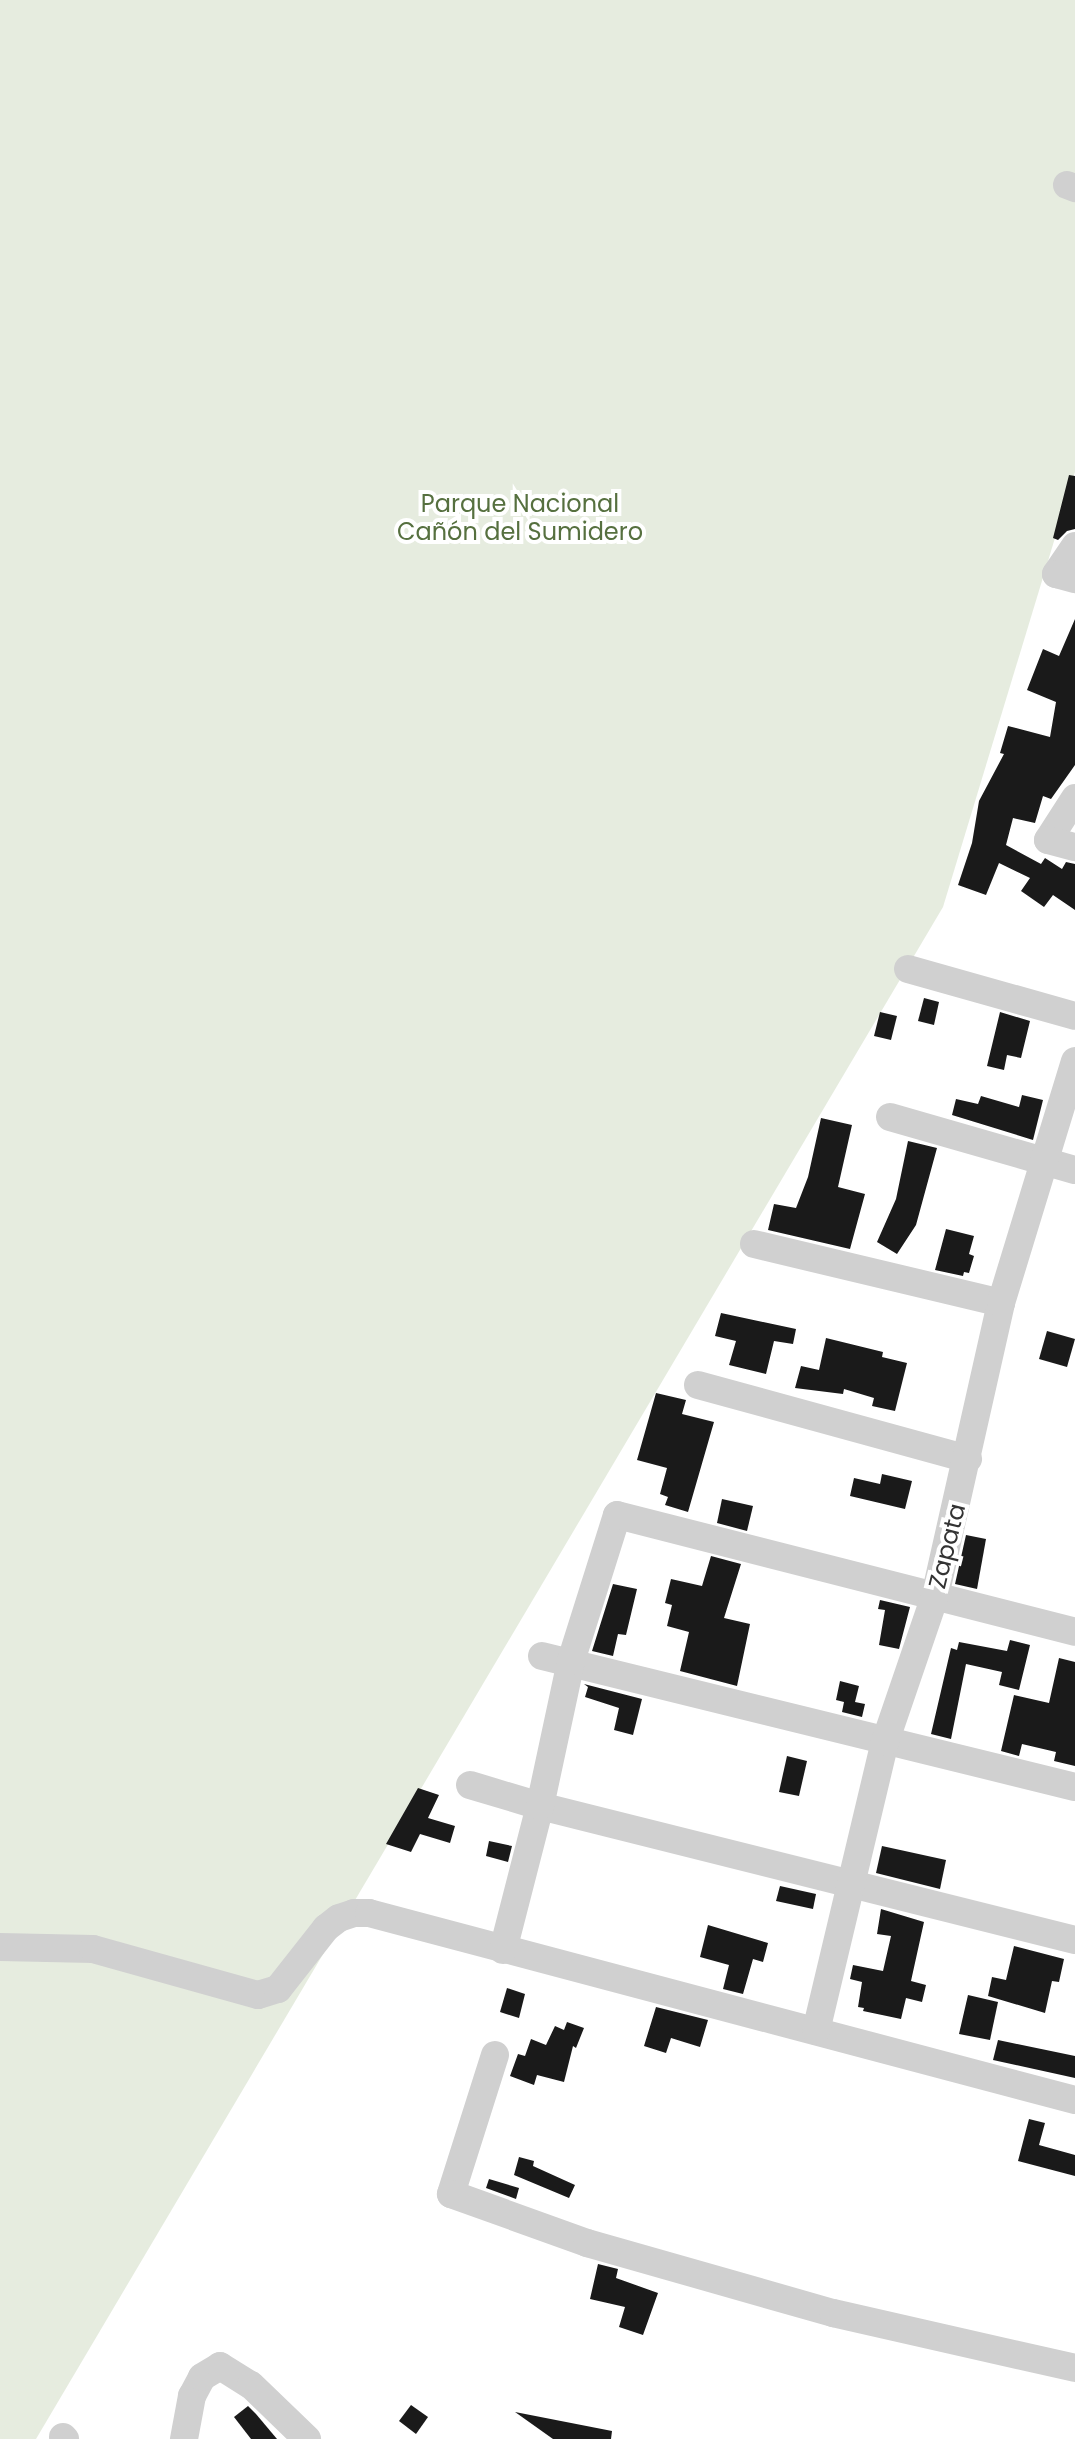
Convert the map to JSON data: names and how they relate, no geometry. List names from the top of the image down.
{
  "streets": {
    "street": ["Zapata"]
  },
  "parks": ["Parque Nacional Cañón del Sumidero"]
}
